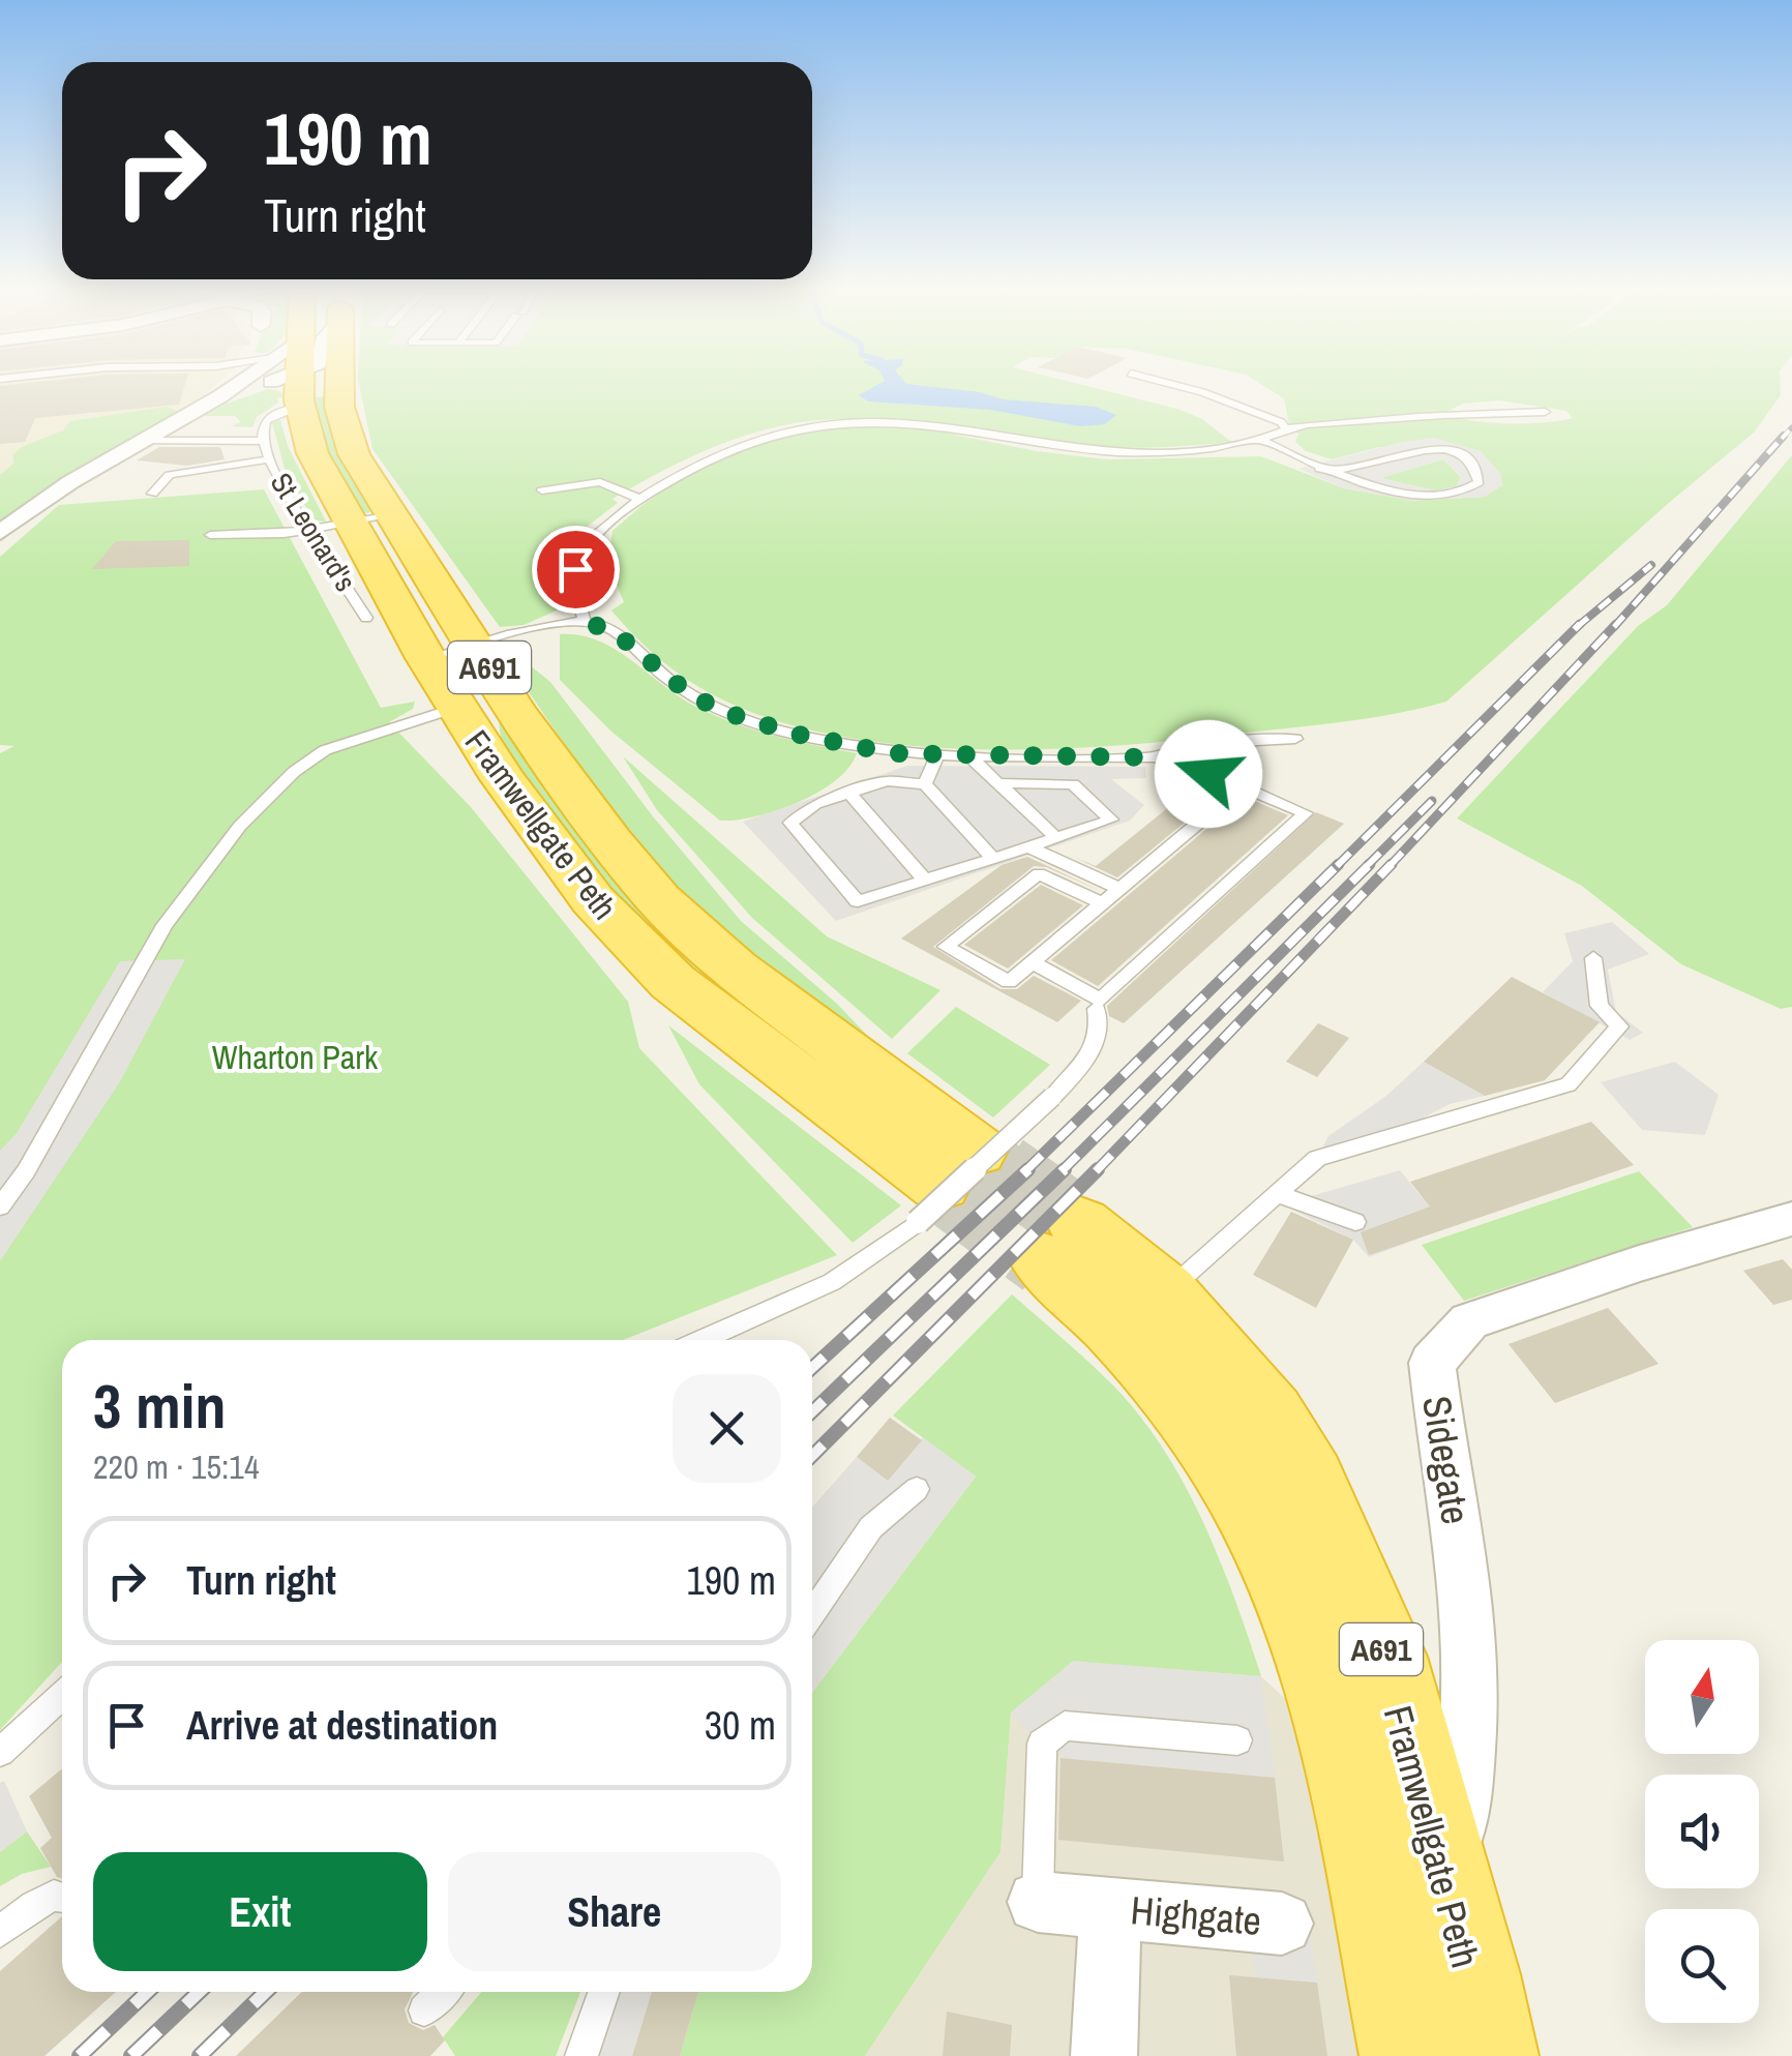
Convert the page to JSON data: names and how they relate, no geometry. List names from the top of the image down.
{
  "streets": {
    "highway": ["A691", "Framwellgate Peth"],
    "street": ["Sidegate", "Highgate"],
    "lane": ["St Leonard's"]
  },
  "crossings": [
    ["St Leonard's", "Framwellgate Peth"],
    ["Framwellgate Peth", "Sidegate"]
  ],
  "parks": ["Wharton Park"],
  "north": "top",
  "page": {
    "turn": ["190 m", "Turn right"],
    "heading": ["3 min", "220 m · 15:14"],
    "list": [
      {
        "name": "Turn right",
        "value": "190 m"
      },
      {
        "name": "Arrive at destination",
        "value": "30 m"
      }
    ],
    "buttons": ["Exit", "Share"]
  }
}
